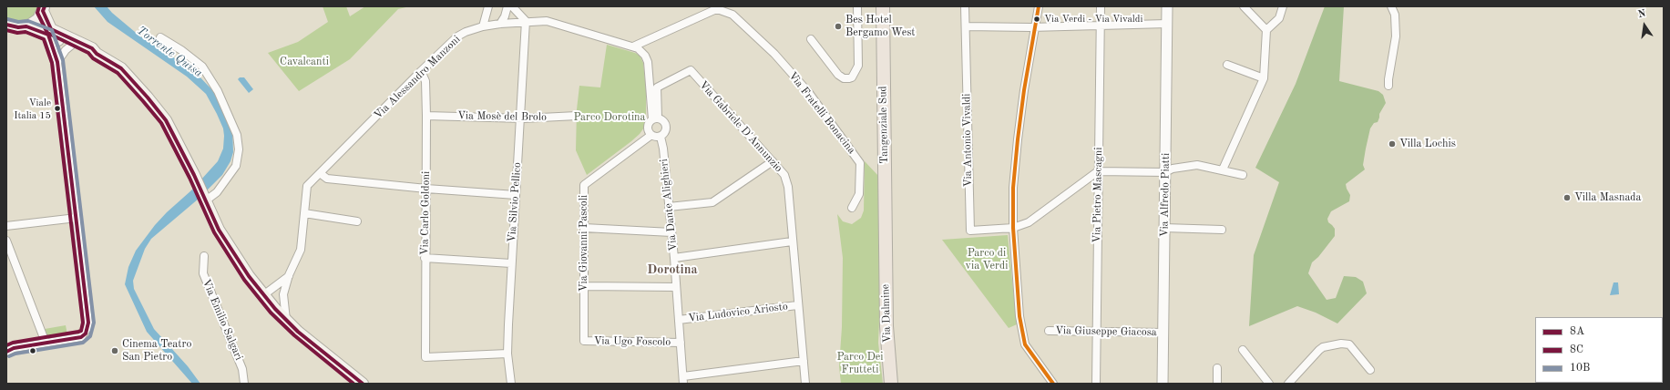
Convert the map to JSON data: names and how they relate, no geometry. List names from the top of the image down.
{
  "streets": {
    "highway": ["Tangenziale Sud", "Via Dalmine"],
    "street": [
      "Via Alessandro Manzoni",
      "Via Fratelli Bonacina",
      "Via Mosè del Brolo",
      "Via Gabriele D'Annunzio",
      "Via Antonio Vivaldi",
      "Via Pietro Mascagni",
      "Via Alfredo Piatti",
      "Via Silvio Pellico",
      "Via Dante Alighieri",
      "Via Carlo Goldoni",
      "Via Giovanni Pascoli",
      "Via Ludovico Ariosto",
      "Via Emilio Salgari",
      "Via Giuseppe Giacosa",
      "Via Ugo Foscolo"
    ]
  },
  "crossings": [
    ["Via Alessandro Manzoni", "Via Fratelli Bonacina"],
    ["Via Alessandro Manzoni", "Via Gabriele D'Annunzio"],
    ["Via Alessandro Manzoni", "Via Silvio Pellico"],
    ["Via Alessandro Manzoni", "Via Dante Alighieri"],
    ["Via Alessandro Manzoni", "Via Carlo Goldoni"],
    ["Via Alessandro Manzoni", "Via Giovanni Pascoli"],
    ["Via Mosè del Brolo", "Via Silvio Pellico"],
    ["Via Mosè del Brolo", "Via Carlo Goldoni"],
    ["Tangenziale Sud", "Via Dalmine"],
    ["Via Gabriele D'Annunzio", "Via Dante Alighieri"],
    ["Via Gabriele D'Annunzio", "Via Giovanni Pascoli"],
    ["Via Gabriele D'Annunzio", "Via Ludovico Ariosto"],
    ["Via Pietro Mascagni", "Via Giuseppe Giacosa"],
    ["Via Alfredo Piatti", "Via Giuseppe Giacosa"],
    ["Via Silvio Pellico", "Via Carlo Goldoni"],
    ["Via Dante Alighieri", "Via Giovanni Pascoli"],
    ["Via Dante Alighieri", "Via Ludovico Ariosto"],
    ["Via Dante Alighieri", "Via Ugo Foscolo"],
    ["Via Giovanni Pascoli", "Via Ugo Foscolo"]
  ],
  "districts": ["Dorotina"],
  "water": ["Torrente Quisa"],
  "parks": [
    "Cavalcanti",
    "Parco Dorotina",
    "Parco di via Verdi",
    "Parco Dei Frutteti"
  ],
  "places": [
    "Via Verdi - Via Vivaldi",
    "Bes Hotel Bergamo West",
    "Viale Italia 15",
    "Villa Lochis",
    "Villa Masnada",
    "Cinema Teatro San Pietro"
  ],
  "lines": ["transit line 8A", "transit line 8C", "transit line 10B"],
  "legend": ["8A", "8C", "10B"],
  "north": "top"
}
